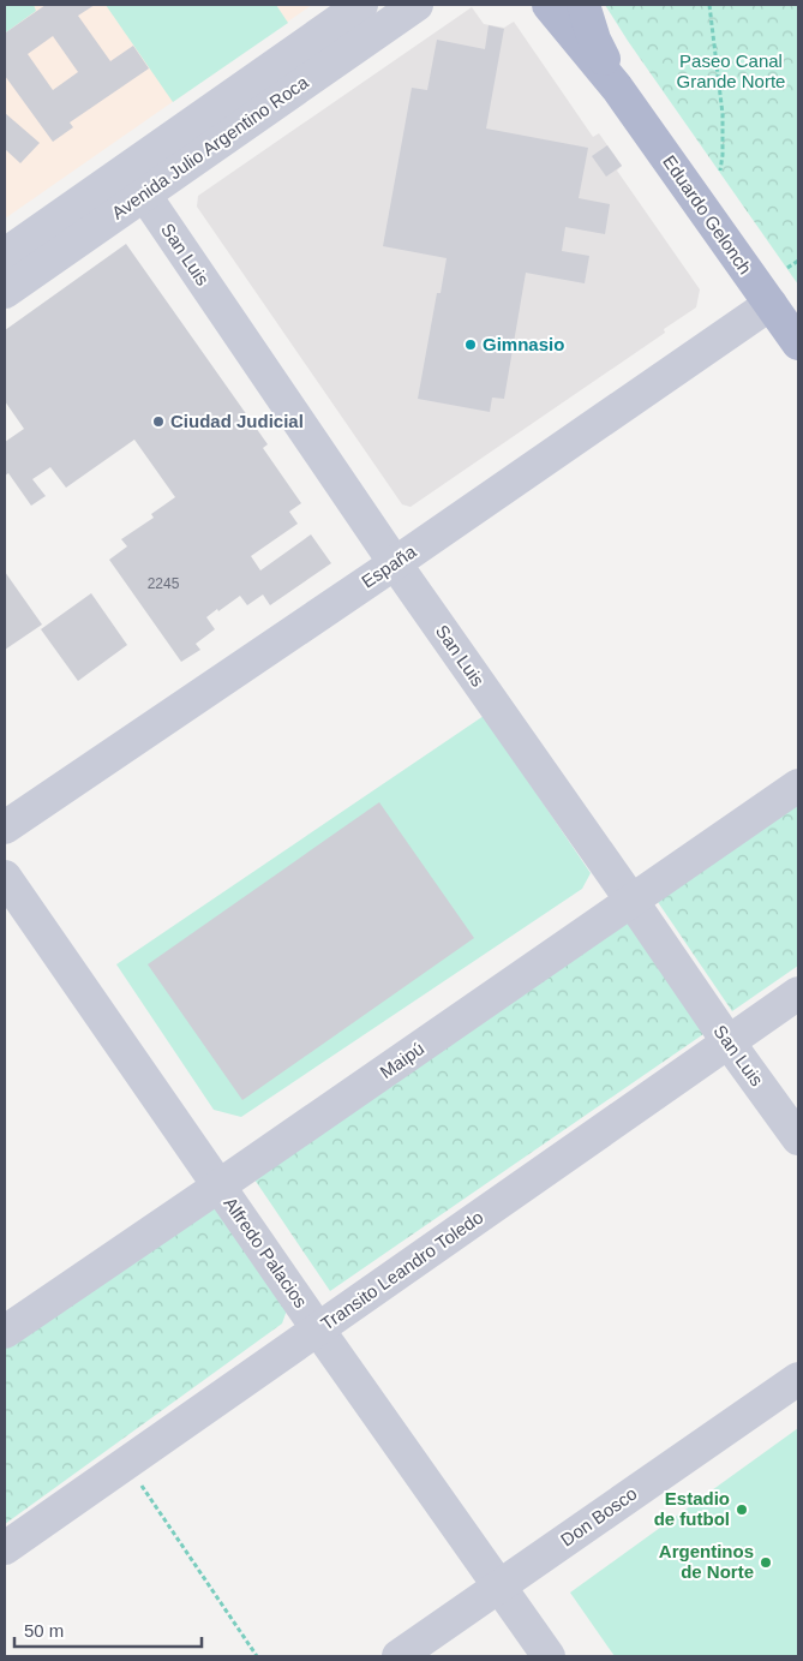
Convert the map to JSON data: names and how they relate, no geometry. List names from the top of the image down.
{
  "streets": {
    "main road": ["Eduardo Gelonch"],
    "street": [
      "Avenida Julio Argentino Roca",
      "San Luis",
      "España",
      "Maipú",
      "Alfredo Palacios",
      "Transito Leandro Toledo",
      "Don Bosco"
    ]
  },
  "crossings": [
    ["Avenida Julio Argentino Roca", "San Luis"],
    ["Eduardo Gelonch", "España"],
    ["San Luis", "España"],
    ["San Luis", "Maipú"],
    ["San Luis", "Transito Leandro Toledo"],
    ["Maipú", "Alfredo Palacios"],
    ["Alfredo Palacios", "Transito Leandro Toledo"],
    ["Alfredo Palacios", "Don Bosco"]
  ],
  "parks": ["Paseo Canal Grande Norte"],
  "places": [
    "Gimnasio",
    "Ciudad Judicial",
    "Estadio de futbol",
    "Argentinos de Norte"
  ],
  "house_numbers": ["2245"],
  "scale_bar": "50 m"
}
